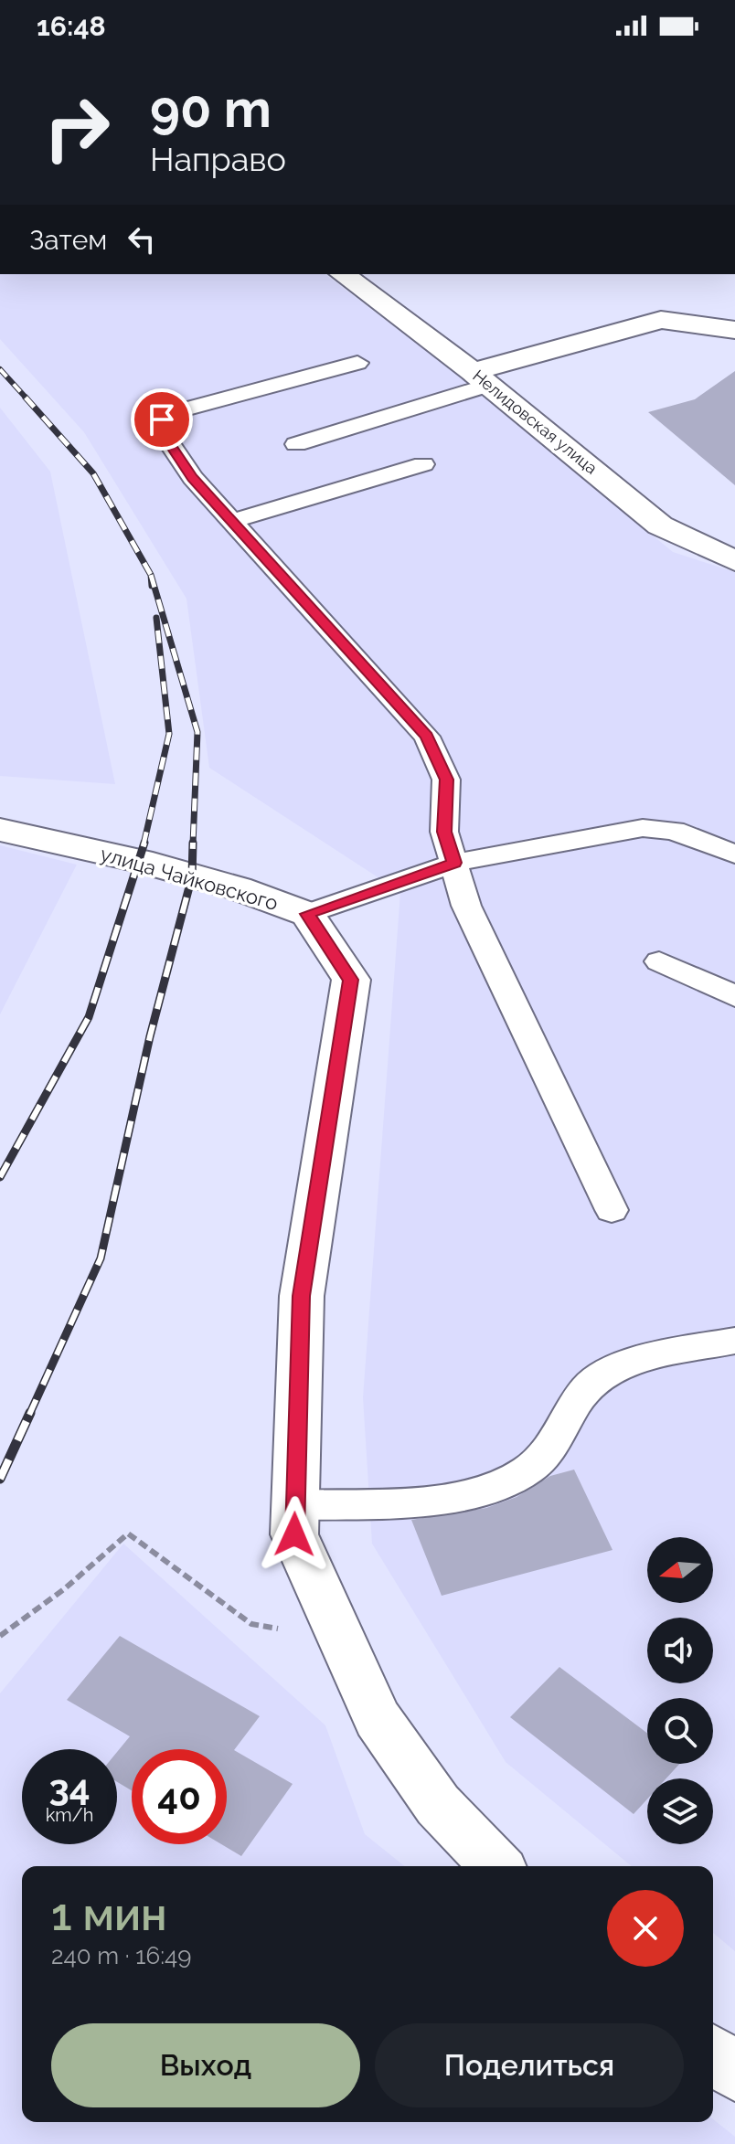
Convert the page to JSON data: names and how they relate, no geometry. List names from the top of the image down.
{
  "streets": {
    "street": ["Нелидовская улица", "улица Чайковского"]
  },
  "north": "left",
  "page": {
    "status": "16:48",
    "turn": ["90 m", "Направо"],
    "then": "Затем",
    "speed": "34 km/h",
    "limit": "40",
    "heading": ["1 мин", "240 m · 16:49"],
    "buttons": ["Выход", "Поделиться"]
  }
}
